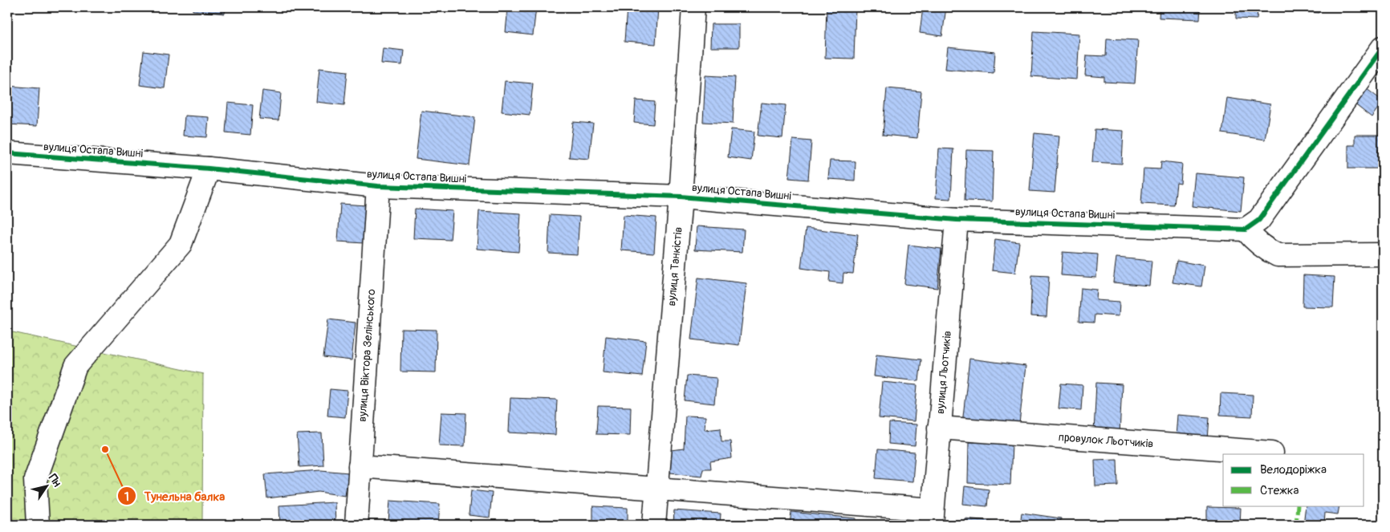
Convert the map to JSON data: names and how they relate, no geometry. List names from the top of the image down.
{
  "streets": {
    "street": [
      "вулиця Остапа Вишні",
      "вулиця Танкістів",
      "вулиця Віктора Зелінського",
      "вулиця Льотчиків",
      "провулок Льотчиків"
    ]
  },
  "crossings": [
    ["вулиця Остапа Вишні", "вулиця Танкістів"],
    ["вулиця Остапа Вишні", "вулиця Віктора Зелінського"],
    ["вулиця Остапа Вишні", "вулиця Льотчиків"],
    ["вулиця Льотчиків", "провулок Льотчиків"]
  ],
  "places": ["Тунельна балка"],
  "legend": ["Велодоріжка", "Стежка"],
  "north": "top right"
}
